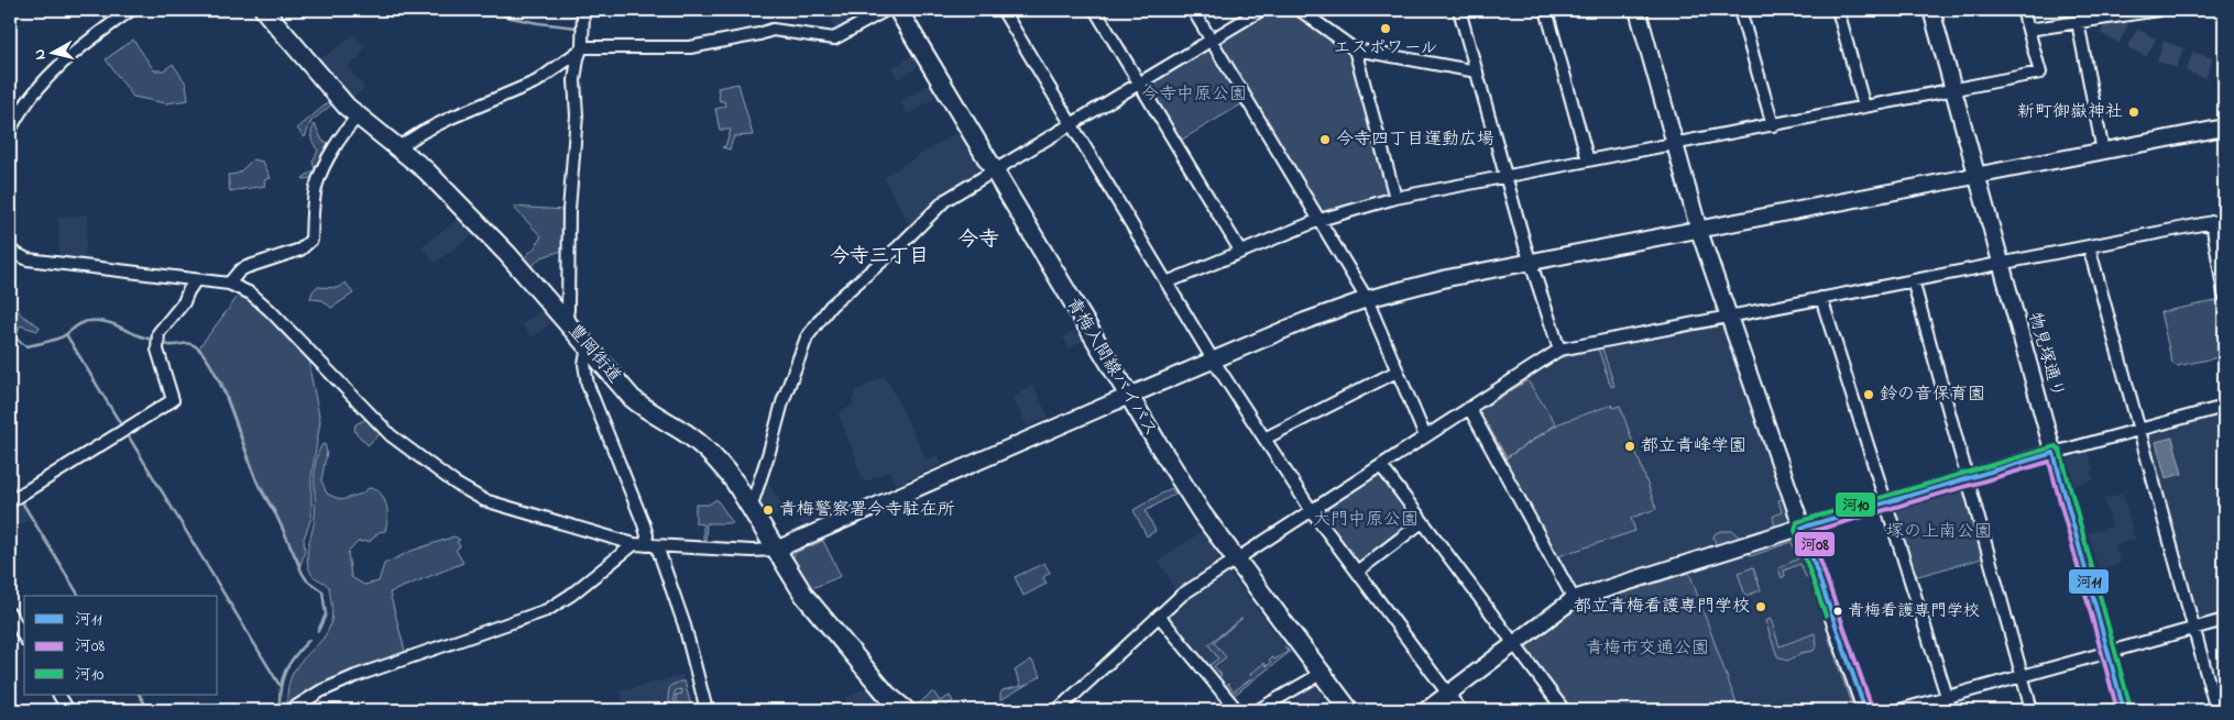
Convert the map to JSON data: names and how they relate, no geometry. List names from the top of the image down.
{
  "streets": {
    "main road": ["豊岡街道", "青梅入間線バイパス"],
    "street": ["物見塚通り"]
  },
  "districts": ["今寺", "今寺三丁目"],
  "parks": [
    "今寺中原公園",
    "大門中原公園",
    "塚の上南公園",
    "青梅市交通公園"
  ],
  "places": [
    "エスポワール",
    "新町御嶽神社",
    "今寺四丁目運動広場",
    "鈴の音保育園",
    "都立青峰学園",
    "青梅警察署今寺駐在所",
    "都立青梅看護専門学校",
    "青梅看護専門学校"
  ],
  "lines": ["transit line 河10", "transit line 河11", "transit line 河08"],
  "legend": ["河11", "河08", "河10"],
  "north": "left"
}
